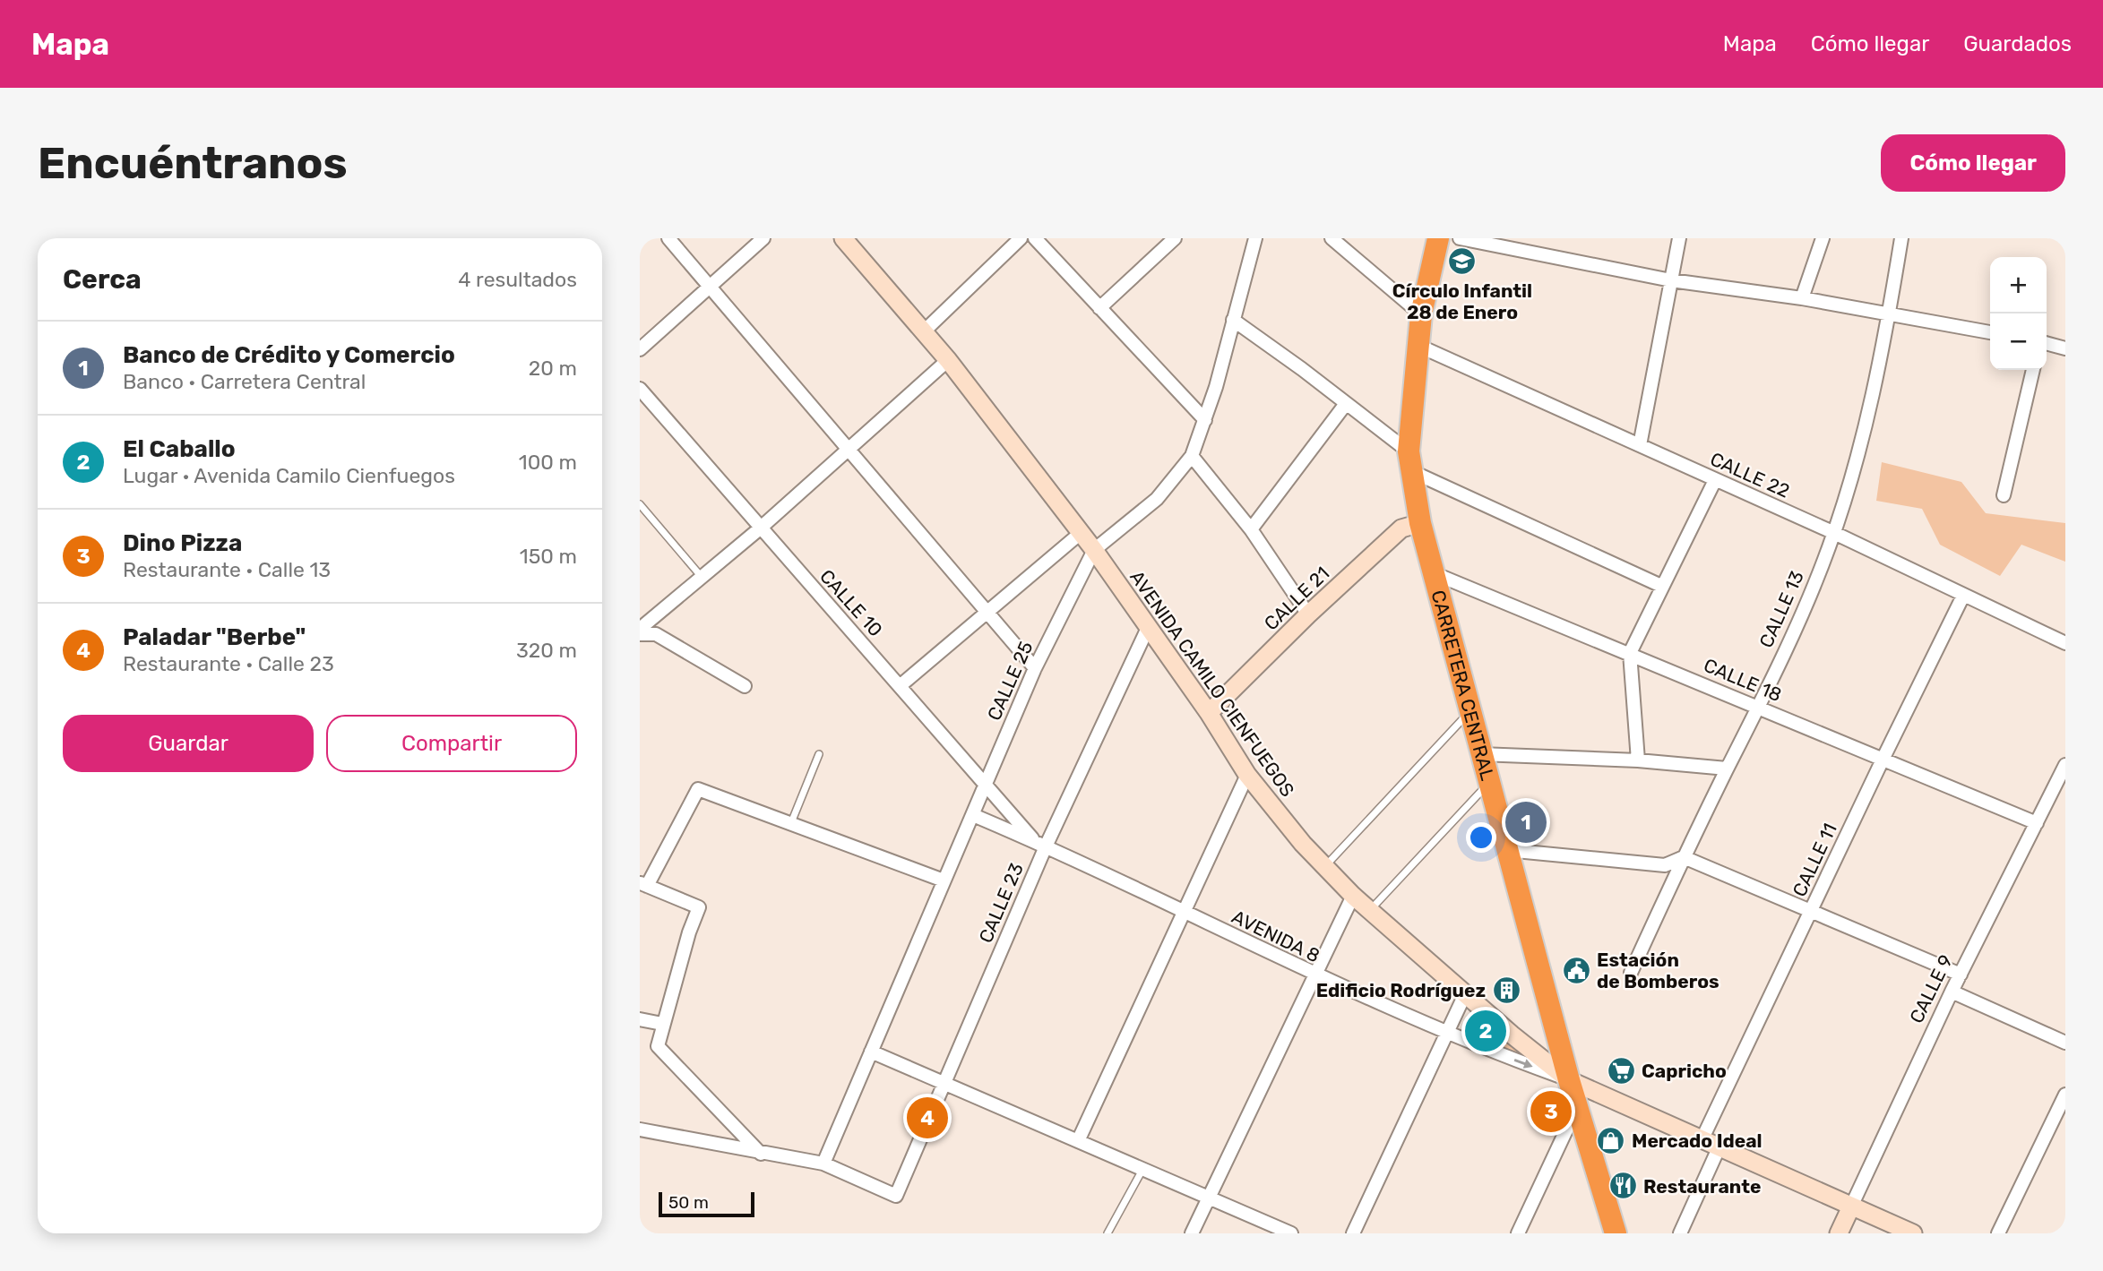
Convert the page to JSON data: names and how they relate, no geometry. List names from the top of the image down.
{
  "streets": {
    "highway": ["CARRETERA CENTRAL"],
    "main road": ["CALLE 21", "AVENIDA CAMILO CIENFUEGOS", "CALLE 9"],
    "street": [
      "CALLE 22",
      "CALLE 10",
      "CALLE 13",
      "CALLE 18",
      "CALLE 25",
      "CALLE 11",
      "CALLE 23",
      "AVENIDA 8"
    ]
  },
  "crossings": [
    ["CALLE 22", "CALLE 13"],
    ["CALLE 22", "CARRETERA CENTRAL"],
    ["CALLE 22", "CALLE 11"],
    ["CALLE 21", "AVENIDA CAMILO CIENFUEGOS"],
    ["CALLE 21", "CARRETERA CENTRAL"],
    ["CALLE 10", "CALLE 25"],
    ["CALLE 10", "CALLE 23"],
    ["CALLE 10", "AVENIDA 8"],
    ["CALLE 13", "CALLE 18"],
    ["CALLE 18", "CARRETERA CENTRAL"],
    ["CALLE 18", "CALLE 11"],
    ["CALLE 18", "CALLE 9"],
    ["CALLE 25", "AVENIDA CAMILO CIENFUEGOS"],
    ["CALLE 25", "CALLE 23"],
    ["CALLE 25", "AVENIDA 8"],
    ["AVENIDA CAMILO CIENFUEGOS", "CARRETERA CENTRAL"],
    ["AVENIDA CAMILO CIENFUEGOS", "CALLE 11"],
    ["AVENIDA CAMILO CIENFUEGOS", "CALLE 23"],
    ["AVENIDA CAMILO CIENFUEGOS", "AVENIDA 8"],
    ["AVENIDA CAMILO CIENFUEGOS", "CALLE 9"],
    ["CARRETERA CENTRAL", "AVENIDA 8"],
    ["CALLE 23", "AVENIDA 8"]
  ],
  "places": {
    "school or university": ["Círculo Infantil 28 de Enero"],
    "public building": ["Estación de Bomberos"],
    "building": ["Edificio Rodríguez"],
    "supermarket": ["Capricho"],
    "shop": ["Mercado Ideal"],
    "restaurant": ["Restaurante"]
  },
  "scale_bar": "50 m",
  "page": {
    "header": "Mapa",
    "nav": ["Mapa", "Cómo llegar", "Guardados"],
    "buttons": [
      "Cómo llegar",
      ["Guardar", "Compartir"]
    ],
    "title": "Encuéntranos",
    "heading": ["Cerca", "4 resultados"],
    "map_buttons": ["+", "−"],
    "list": [
      {
        "mark": "1",
        "name": "Banco de Crédito y Comercio",
        "note": "Banco · Carretera Central",
        "value": "20 m"
      },
      {
        "mark": "2",
        "name": "El Caballo",
        "note": "Lugar · Avenida Camilo Cienfuegos",
        "value": "100 m"
      },
      {
        "mark": "3",
        "name": "Dino Pizza",
        "note": "Restaurante · Calle 13",
        "value": "150 m"
      },
      {
        "mark": "4",
        "name": "Paladar \"Berbe\"",
        "note": "Restaurante · Calle 23",
        "value": "320 m"
      }
    ],
    "pins": [
      "1",
      "2",
      "3",
      "4"
    ],
    "scale": "50 m"
  }
}
